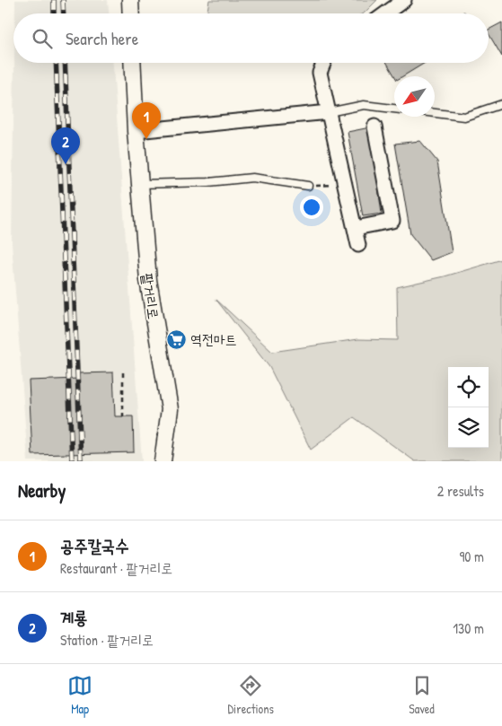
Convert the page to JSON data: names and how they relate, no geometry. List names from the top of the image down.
{
  "streets": {
    "street": ["팥거리로"]
  },
  "places": {
    "supermarket": ["역전마트"]
  },
  "north": "bottom left",
  "page": {
    "search": "Search here",
    "pins": ["1", "2"],
    "heading": ["Nearby", "2 results"],
    "list": [
      {
        "mark": "1",
        "name": "공주칼국수",
        "note": "Restaurant · 팥거리로",
        "value": "90 m"
      },
      {
        "mark": "2",
        "name": "계룡",
        "note": "Station · 팥거리로",
        "value": "130 m"
      }
    ],
    "nav": ["Map", "Directions", "Saved"]
  }
}
